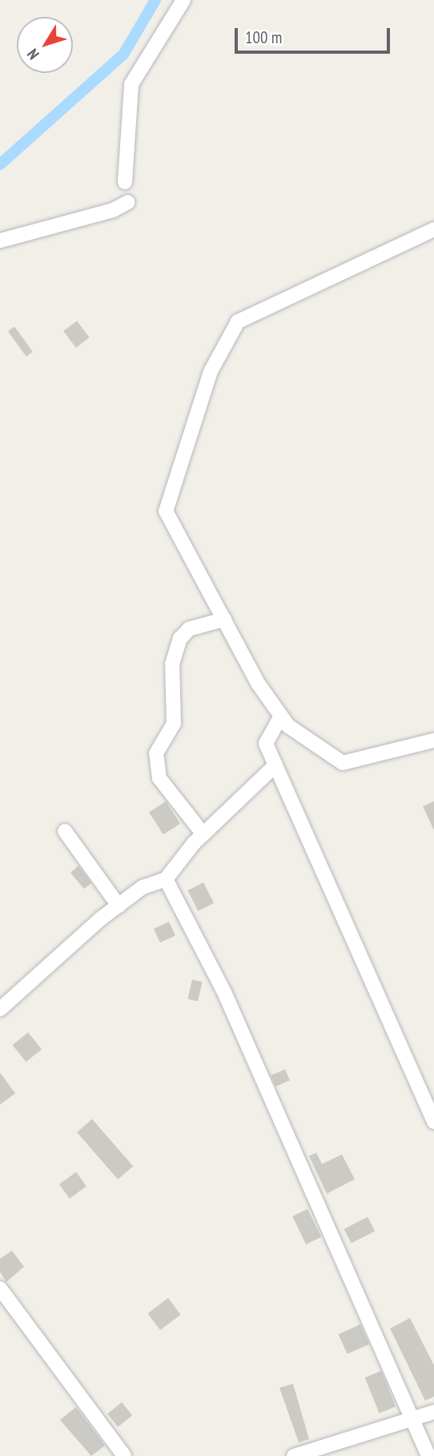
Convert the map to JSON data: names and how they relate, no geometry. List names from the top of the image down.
{
  "scale_bar": "100 m",
  "north": "bottom left"
}
